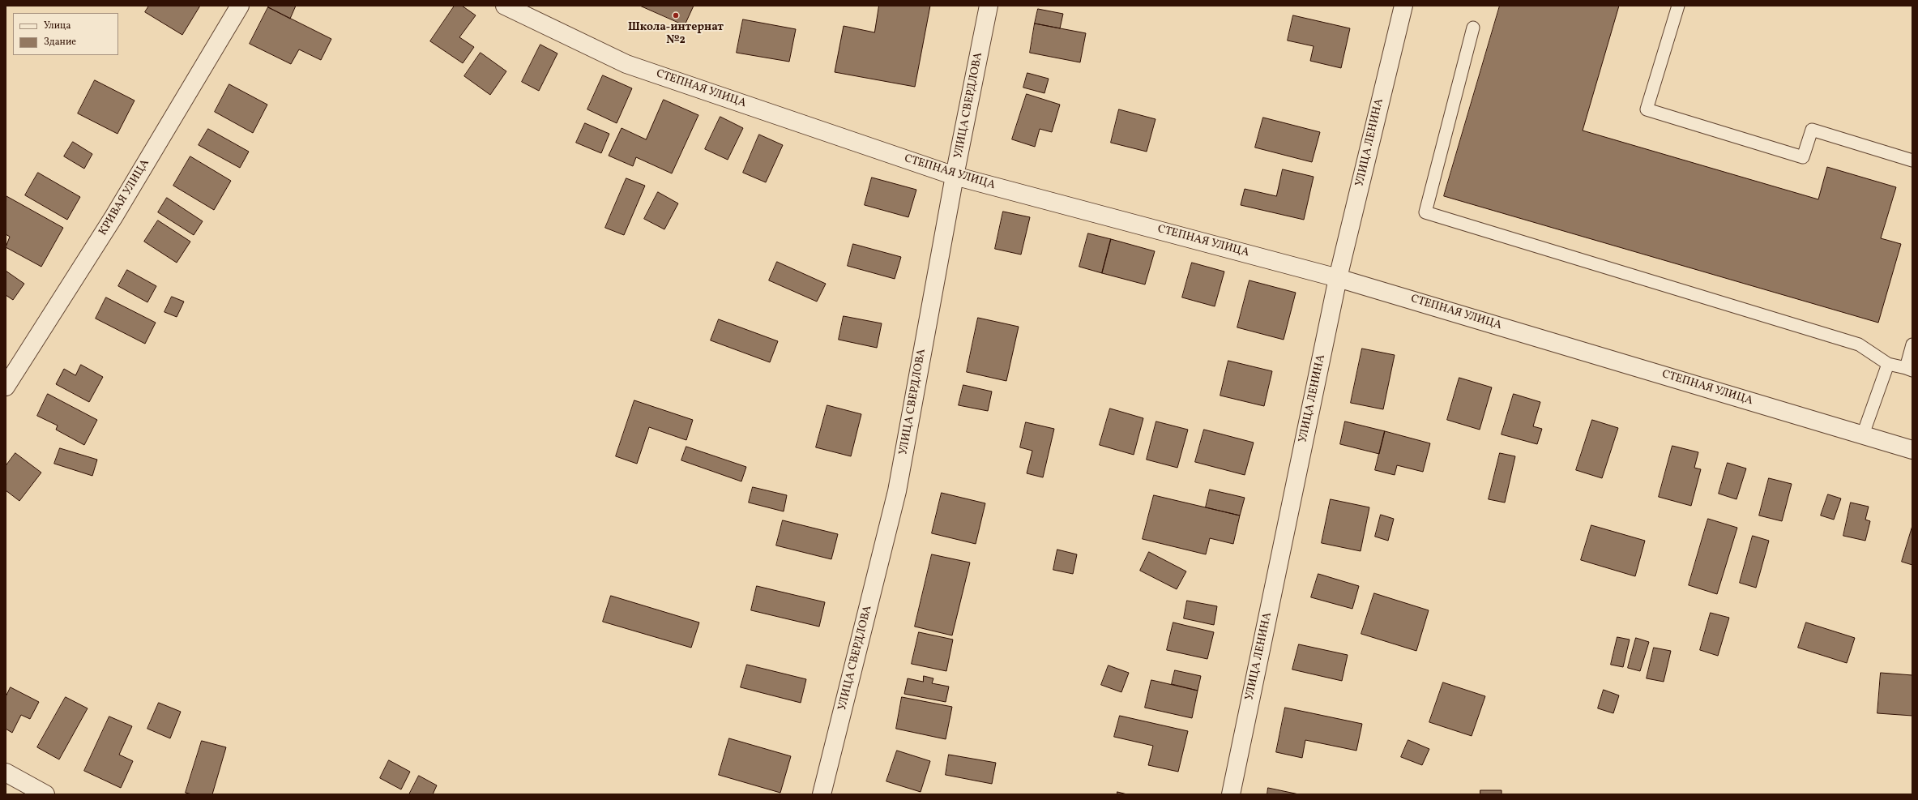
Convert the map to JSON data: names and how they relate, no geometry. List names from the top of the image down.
{
  "streets": {
    "street": [
      "СТЕПНАЯ УЛИЦА",
      "УЛИЦА СВЕРДЛОВА",
      "УЛИЦА ЛЕНИНА",
      "КРИВАЯ УЛИЦА"
    ]
  },
  "crossings": [
    ["СТЕПНАЯ УЛИЦА", "УЛИЦА СВЕРДЛОВА"],
    ["СТЕПНАЯ УЛИЦА", "УЛИЦА ЛЕНИНА"]
  ],
  "places": ["Школа-интернат №2"],
  "legend": ["Улица", "Здание"]
}
